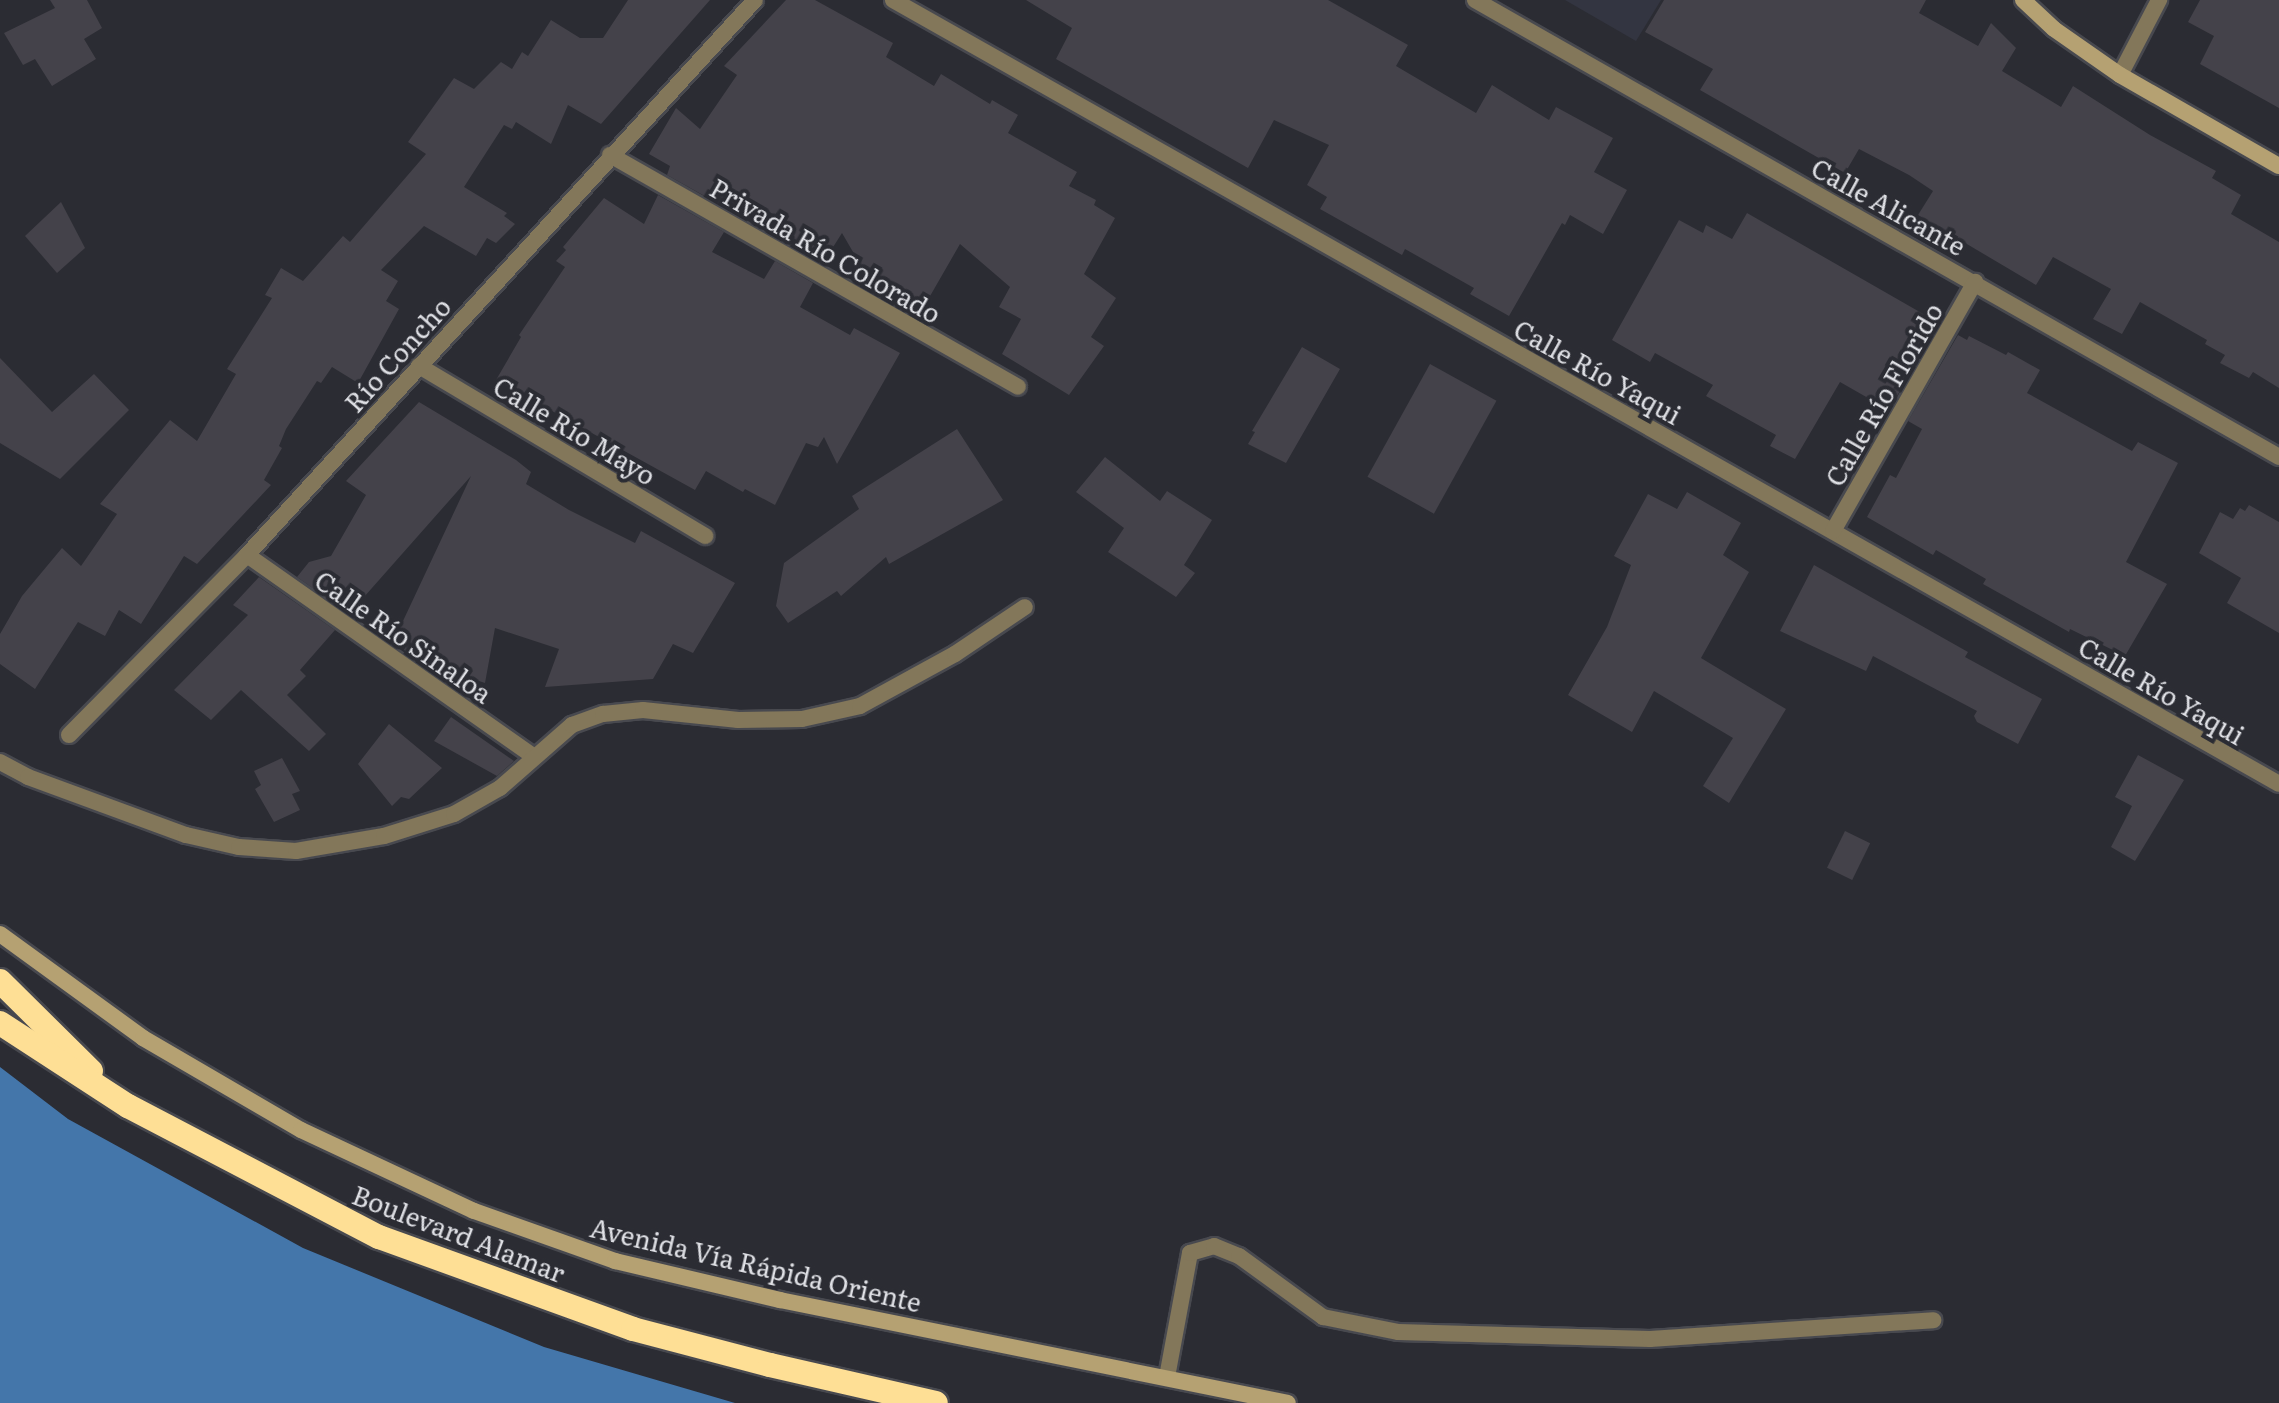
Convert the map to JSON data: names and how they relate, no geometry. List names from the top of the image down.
{
  "streets": {
    "highway": ["Boulevard Alamar"],
    "street": [
      "Calle Alicante",
      "Privada Río Colorado",
      "Río Concho",
      "Calle Río Yaqui",
      "Calle Río Florido",
      "Calle Río Mayo",
      "Calle Río Sinaloa",
      "Avenida Vía Rápida Oriente"
    ]
  },
  "crossings": [
    ["Calle Alicante", "Calle Río Florido"],
    ["Privada Río Colorado", "Río Concho"],
    ["Río Concho", "Calle Río Mayo"],
    ["Río Concho", "Calle Río Sinaloa"],
    ["Calle Río Yaqui", "Calle Río Florido"]
  ]
}
